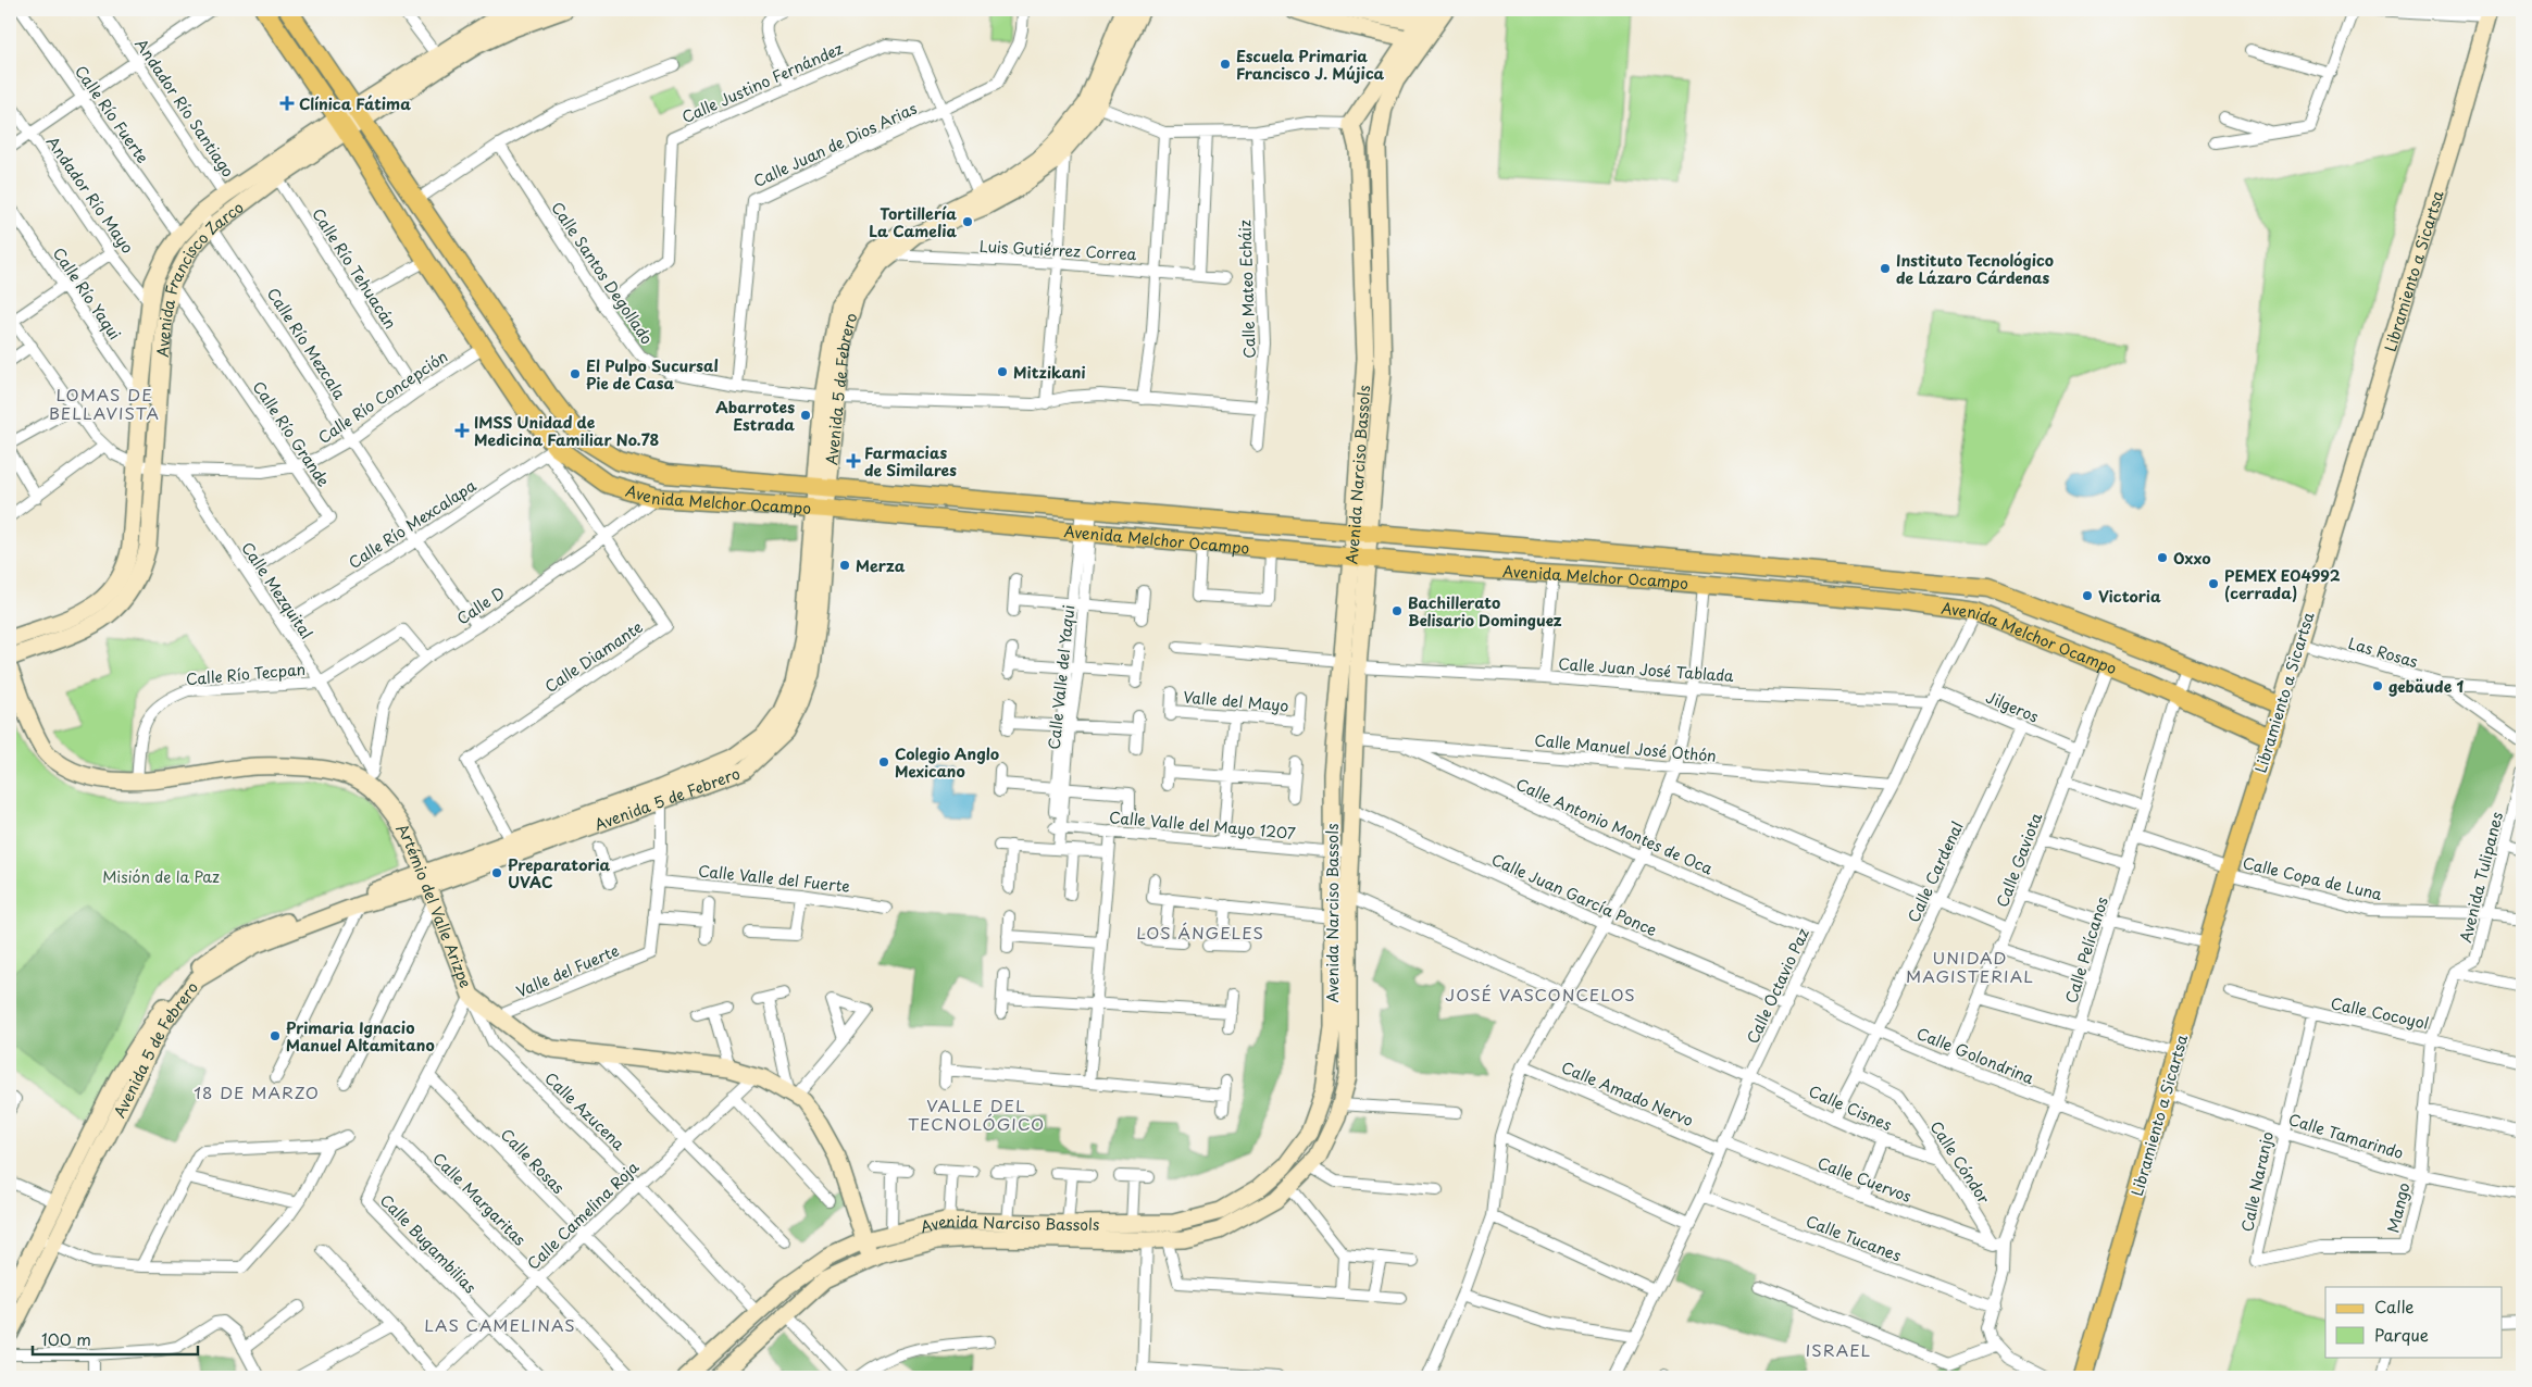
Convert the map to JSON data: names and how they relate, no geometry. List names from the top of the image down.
{
  "streets": {
    "main road": ["Libramiento a Sicartsa", "Avenida Melchor Ocampo"],
    "street": [
      "Calle Justino Fernández",
      "Andador Río Santiago",
      "Calle Río Fuerte",
      "Calle Juan de Dios Arias",
      "Andador Río Mayo",
      "Luis Gutiérrez Correa",
      "Calle Río Tehuacán",
      "Calle Santos Degollado",
      "Avenida Francisco Zarco",
      "Calle Mateo Echáiz",
      "Calle Río Yaqui",
      "Calle Río Mezcala",
      "Avenida 5 de Febrero",
      "Calle Río Concepción",
      "Calle Río Grande",
      "Avenida Narciso Bassols",
      "Calle Río Mexcalapa",
      "Calle Mezquital",
      "Calle D",
      "Las Rosas",
      "Calle Diamante",
      "Calle Juan José Tablada",
      "Calle Río Tecpan",
      "Calle Valle del Yaqui",
      "Valle del Mayo",
      "Jilgeros",
      "Calle Manuel José Othón",
      "Calle Valle del Mayo 1207",
      "Calle Antonio Montes de Oca",
      "Calle Gaviota",
      "Calle Cardenal",
      "Avenida Tulipanes",
      "Calle Valle del Fuerte",
      "Calle Copa de Luna",
      "Calle Juan García Ponce",
      "Artémio del Valle Arizpe",
      "Calle Pelícanos",
      "Valle del Fuerte",
      "Calle Octavio Paz",
      "Calle Cocoyol",
      "Calle Golondrina",
      "Calle Amado Nervo",
      "Calle Cisnes",
      "Calle Azucena",
      "Calle Tamarindo",
      "Calle Rosas",
      "Calle Cóndor",
      "Calle Cuervos",
      "Calle Naranjo",
      "Calle Margaritas",
      "Mango",
      "Calle Camelina Roja",
      "Calle Tucanes",
      "Calle Bugambilias"
    ]
  },
  "crossings": [
    ["Calle Justino Fernández", "Calle Juan de Dios Arias"],
    ["Calle Justino Fernández", "Calle Santos Degollado"],
    ["Andador Río Santiago", "Avenida Francisco Zarco"],
    ["Calle Río Fuerte", "Avenida Francisco Zarco"],
    ["Calle Juan de Dios Arias", "Calle Santos Degollado"],
    ["Andador Río Mayo", "Avenida Francisco Zarco"],
    ["Luis Gutiérrez Correa", "Avenida 5 de Febrero"],
    ["Calle Río Tehuacán", "Avenida Francisco Zarco"],
    ["Calle Río Tehuacán", "Calle Río Concepción"],
    ["Libramiento a Sicartsa", "Avenida Melchor Ocampo"],
    ["Libramiento a Sicartsa", "Las Rosas"],
    ["Libramiento a Sicartsa", "Calle Copa de Luna"],
    ["Libramiento a Sicartsa", "Calle Golondrina"],
    ["Libramiento a Sicartsa", "Calle Tamarindo"],
    ["Calle Santos Degollado", "Calle Mateo Echáiz"],
    ["Calle Santos Degollado", "Avenida 5 de Febrero"],
    ["Avenida Francisco Zarco", "Calle Río Yaqui"],
    ["Avenida Francisco Zarco", "Calle Río Mezcala"],
    ["Avenida Francisco Zarco", "Calle Río Concepción"],
    ["Avenida Francisco Zarco", "Calle Río Grande"],
    ["Avenida Francisco Zarco", "Avenida Melchor Ocampo"],
    ["Calle Río Mezcala", "Calle Río Concepción"],
    ["Calle Río Mezcala", "Calle Río Mexcalapa"],
    ["Calle Río Mezcala", "Calle D"],
    ["Avenida 5 de Febrero", "Avenida Melchor Ocampo"],
    ["Avenida 5 de Febrero", "Calle Diamante"],
    ["Avenida 5 de Febrero", "Artémio del Valle Arizpe"],
    ["Calle Río Concepción", "Calle Río Grande"],
    ["Calle Río Concepción", "Avenida Melchor Ocampo"],
    ["Calle Río Concepción", "Calle Mezquital"],
    ["Calle Río Grande", "Calle Mezquital"],
    ["Avenida Narciso Bassols", "Avenida Melchor Ocampo"],
    ["Avenida Narciso Bassols", "Calle Juan José Tablada"],
    ["Avenida Narciso Bassols", "Calle Manuel José Othón"],
    ["Avenida Narciso Bassols", "Calle Valle del Mayo 1207"],
    ["Avenida Narciso Bassols", "Calle Juan García Ponce"],
    ["Avenida Narciso Bassols", "Artémio del Valle Arizpe"],
    ["Avenida Narciso Bassols", "Calle Cisnes"],
    ["Avenida Narciso Bassols", "Calle Azucena"],
    ["Avenida Narciso Bassols", "Calle Rosas"],
    ["Avenida Melchor Ocampo", "Calle Río Mexcalapa"],
    ["Avenida Melchor Ocampo", "Calle D"],
    ["Avenida Melchor Ocampo", "Calle Diamante"],
    ["Avenida Melchor Ocampo", "Calle Valle del Yaqui"],
    ["Avenida Melchor Ocampo", "Calle Gaviota"],
    ["Avenida Melchor Ocampo", "Calle Pelícanos"],
    ["Avenida Melchor Ocampo", "Calle Octavio Paz"],
    ["Calle Río Mexcalapa", "Calle Mezquital"],
    ["Calle Río Mexcalapa", "Calle Diamante"],
    ["Calle Mezquital", "Calle D"],
    ["Calle Mezquital", "Calle Río Tecpan"],
    ["Calle D", "Calle Diamante"],
    ["Calle D", "Calle Río Tecpan"],
    ["Calle Juan José Tablada", "Jilgeros"],
    ["Calle Juan José Tablada", "Calle Octavio Paz"],
    ["Calle Río Tecpan", "Artémio del Valle Arizpe"],
    ["Calle Valle del Yaqui", "Calle Valle del Mayo 1207"],
    ["Jilgeros", "Calle Gaviota"],
    ["Jilgeros", "Calle Cardenal"],
    ["Jilgeros", "Calle Octavio Paz"],
    ["Calle Manuel José Othón", "Calle Antonio Montes de Oca"],
    ["Calle Manuel José Othón", "Calle Octavio Paz"],
    ["Calle Antonio Montes de Oca", "Calle Octavio Paz"],
    ["Calle Gaviota", "Calle Golondrina"],
    ["Calle Cardenal", "Calle Golondrina"],
    ["Calle Cardenal", "Calle Cisnes"],
    ["Calle Cardenal", "Calle Cóndor"],
    ["Avenida Tulipanes", "Calle Copa de Luna"],
    ["Calle Copa de Luna", "Calle Pelícanos"],
    ["Calle Juan García Ponce", "Calle Octavio Paz"],
    ["Artémio del Valle Arizpe", "Valle del Fuerte"],
    ["Artémio del Valle Arizpe", "Calle Azucena"],
    ["Artémio del Valle Arizpe", "Calle Camelina Roja"],
    ["Artémio del Valle Arizpe", "Calle Bugambilias"],
    ["Calle Pelícanos", "Calle Golondrina"],
    ["Calle Pelícanos", "Calle Cóndor"],
    ["Calle Pelícanos", "Calle Cuervos"],
    ["Calle Pelícanos", "Calle Tucanes"],
    ["Calle Octavio Paz", "Calle Golondrina"],
    ["Calle Octavio Paz", "Calle Amado Nervo"],
    ["Calle Octavio Paz", "Calle Cisnes"],
    ["Calle Octavio Paz", "Calle Cuervos"],
    ["Calle Octavio Paz", "Calle Tucanes"],
    ["Calle Cocoyol", "Calle Naranjo"],
    ["Calle Cocoyol", "Mango"],
    ["Calle Amado Nervo", "Calle Cuervos"],
    ["Calle Cisnes", "Calle Cóndor"],
    ["Calle Azucena", "Calle Camelina Roja"],
    ["Calle Azucena", "Calle Bugambilias"],
    ["Calle Tamarindo", "Calle Naranjo"],
    ["Calle Tamarindo", "Mango"],
    ["Calle Rosas", "Calle Camelina Roja"],
    ["Calle Rosas", "Calle Bugambilias"],
    ["Calle Cóndor", "Calle Cuervos"],
    ["Calle Naranjo", "Mango"],
    ["Calle Margaritas", "Calle Camelina Roja"],
    ["Calle Margaritas", "Calle Bugambilias"],
    ["Calle Camelina Roja", "Calle Bugambilias"]
  ],
  "districts": [
    "LOMAS DE BELLAVISTA",
    "LOS ÁNGELES",
    "UNIDAD MAGISTERIAL",
    "JOSÉ VASCONCELOS",
    "18 DE MARZO",
    "VALLE DEL TECNOLÓGICO",
    "LAS CAMELINAS",
    "ISRAEL"
  ],
  "parks": ["Misión de la Paz"],
  "places": {
    "other": [
      "Escuela Primaria Francisco J. Mújica",
      "Tortillería La Camelia",
      "Instituto Tecnológico de Lázaro Cárdenas",
      "Mitzikani",
      "El Pulpo Sucursal Pie de Casa",
      "Abarrotes Estrada",
      "Oxxo",
      "Merza",
      "PEMEX E04992 (cerrada)",
      "Victoria",
      "Bachillerato Belisario Dominguez",
      "gebäude 1",
      "Colegio Anglo Mexicano",
      "Preparatoria UVAC",
      "Primaria Ignacio Manuel Altamitano"
    ],
    "health": ["Clínica Fátima", "IMSS Unidad de Medicina Familiar No.78", "Farmacias de Similares"]
  },
  "legend": ["Calle", "Parque"],
  "scale_bar": "100 m"
}
